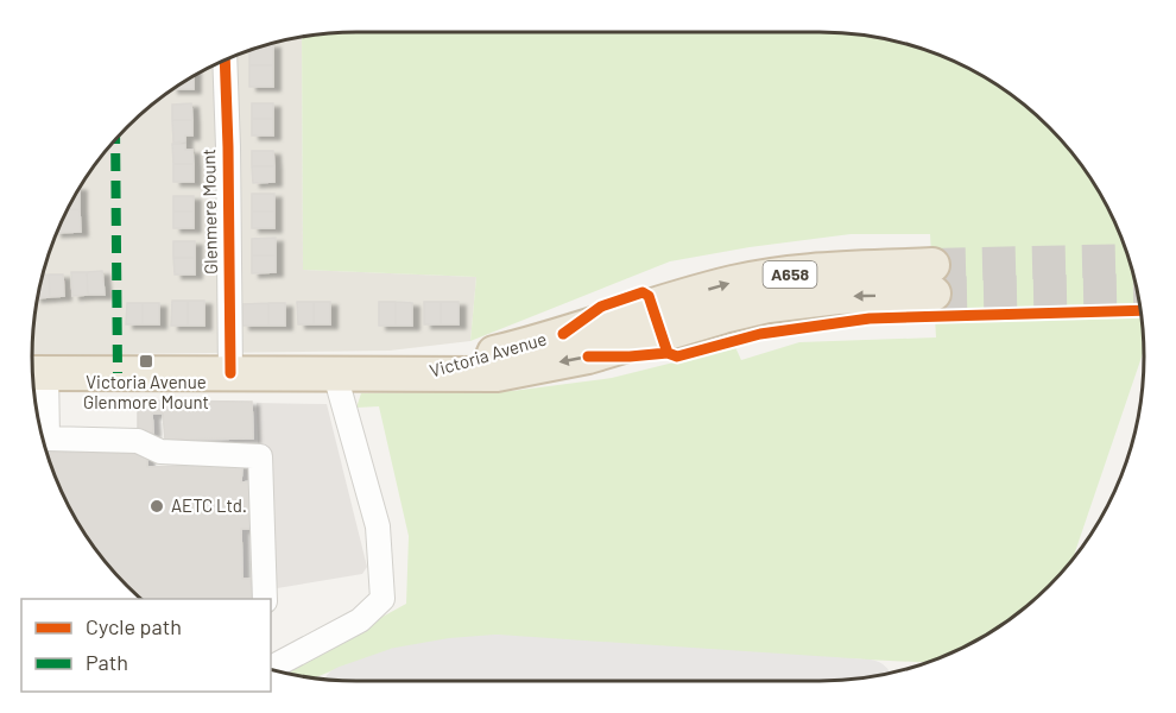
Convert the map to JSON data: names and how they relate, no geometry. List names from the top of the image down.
{
  "streets": {
    "highway": ["A658", "Victoria Avenue"],
    "street": ["Glenmere Mount"]
  },
  "crossings": [
    ["Glenmere Mount", "Victoria Avenue"]
  ],
  "places": {
    "transit": ["Victoria Avenue Glenmore Mount"],
    "other": ["AETC Ltd."]
  },
  "legend": ["Cycle path", "Path"]
}
